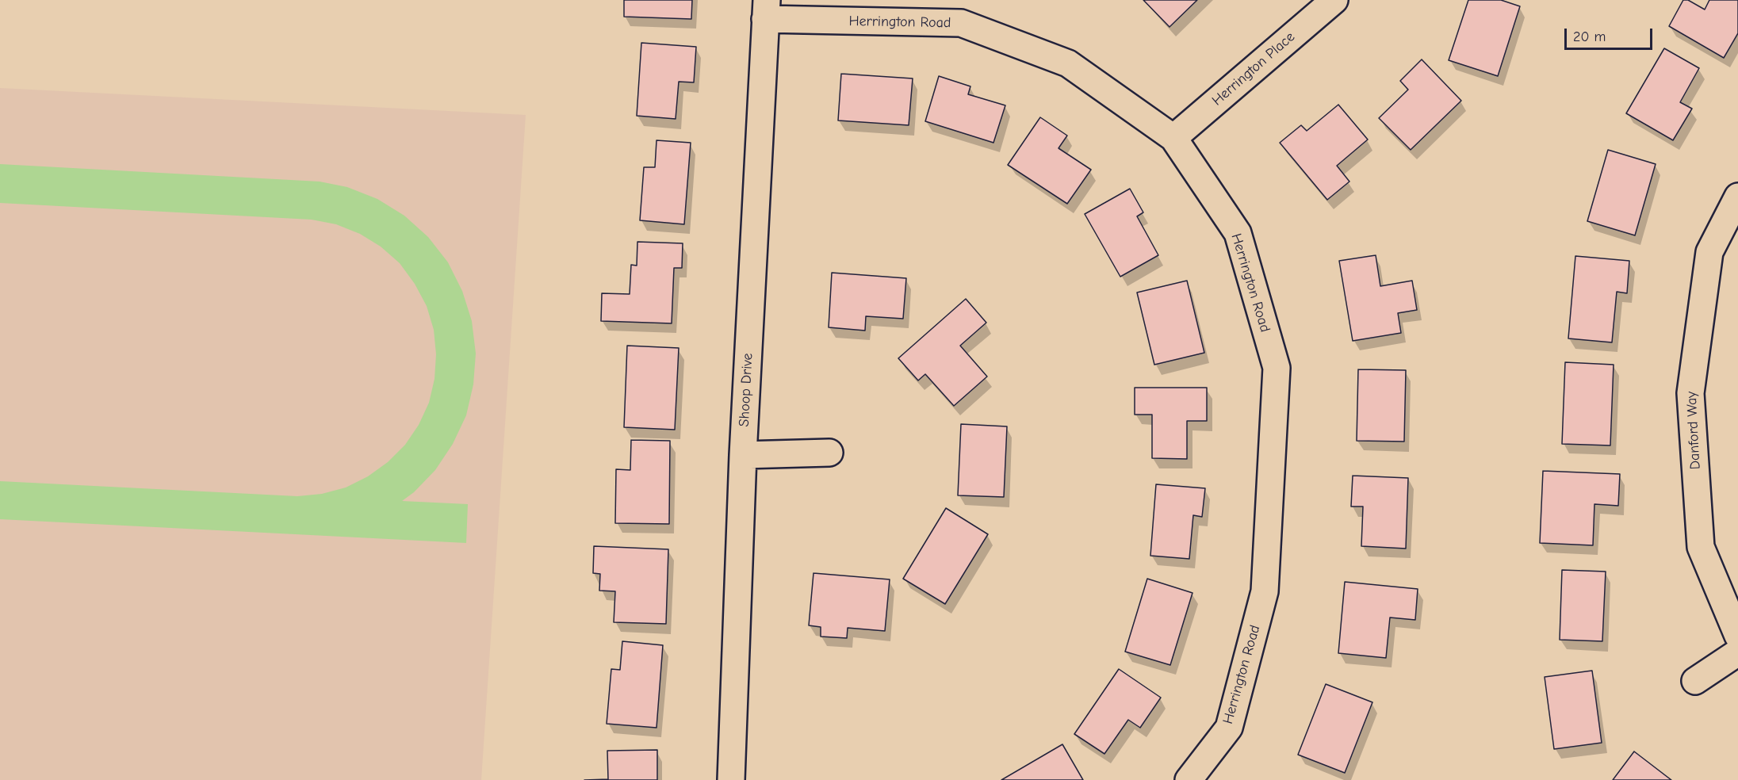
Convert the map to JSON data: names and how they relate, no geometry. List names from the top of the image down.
{
  "streets": {
    "street": [
      "Herrington Road",
      "Herrington Place",
      "Shoop Drive",
      "Danford Way"
    ]
  },
  "crossings": [
    ["Herrington Road", "Herrington Place"],
    ["Herrington Road", "Shoop Drive"]
  ],
  "scale_bar": "20 m"
}
